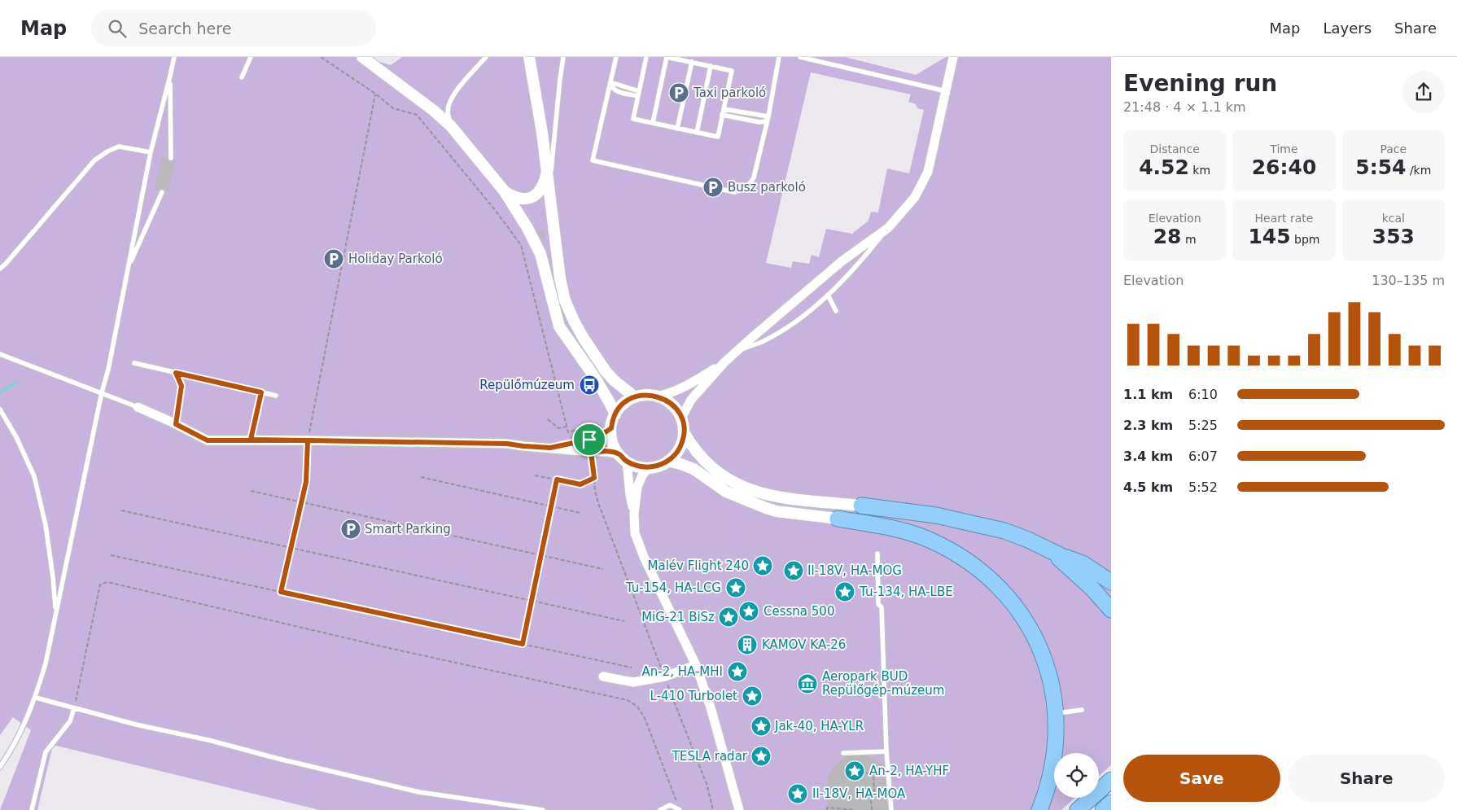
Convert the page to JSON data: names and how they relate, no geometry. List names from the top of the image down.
{
  "places": {
    "parking": [
      "Taxi parkoló",
      "Busz parkoló",
      "Holiday Parkoló",
      "Smart Parking"
    ],
    "bus stop": ["Repülőmúzeum"],
    "place": [
      "Malév Flight 240",
      "Il-18V, HA-MOG",
      "Tu-154, HA-LCG",
      "Tu-134, HA-LBE",
      "Cessna 500",
      "MiG-21 BiSz",
      "An-2, HA-MHI",
      "L-410 Turbolet",
      "Jak-40, HA-YLR",
      "TESLA radar",
      "An-2, HA-YHF",
      "Il-18V, HA-MOA"
    ],
    "building": ["KAMOV KA-26"],
    "museum": ["Aeropark BUD Repülőgép-múzeum"]
  },
  "page": {
    "header": "Map",
    "search": "Search here",
    "nav": ["Map", "Layers", "Share"],
    "heading": ["Evening run", "21:48 · 4 × 1.1 km"],
    "stats": [
      ["Distance", "4.52 km"],
      ["Time", "26:40"],
      ["Pace", "5:54 /km"],
      ["Elevation", "28 m"],
      ["Heart rate", "145 bpm"],
      ["kcal", "353"]
    ],
    "chart": ["Elevation", "130–135 m"],
    "list": [
      {
        "name": "1.1 km",
        "note": "6:10"
      },
      {
        "name": "2.3 km",
        "note": "5:25"
      },
      {
        "name": "3.4 km",
        "note": "6:07"
      },
      {
        "name": "4.5 km",
        "note": "5:52"
      }
    ],
    "buttons": ["Save", "Share"]
  }
}
